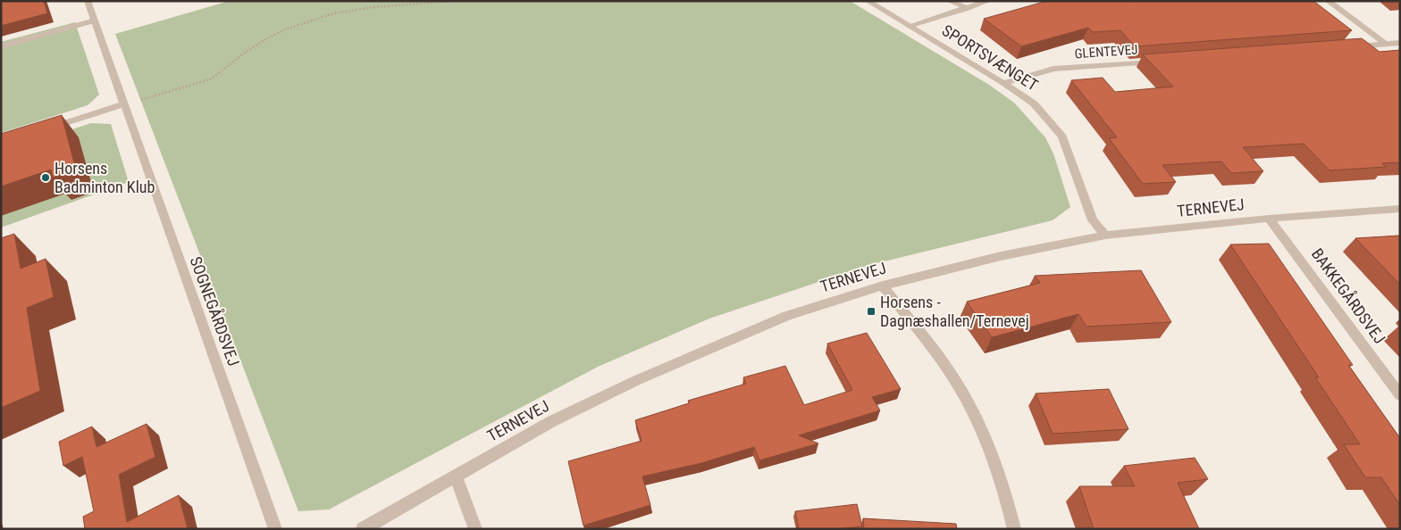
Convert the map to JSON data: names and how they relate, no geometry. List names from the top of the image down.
{
  "streets": {
    "street": [
      "GLENTEVEJ",
      "SPORTSVÆNGET",
      "TERNEVEJ",
      "BAKKEGÅRDSVEJ",
      "SOGNEGÅRDSVEJ"
    ]
  },
  "crossings": [
    ["GLENTEVEJ", "SPORTSVÆNGET"],
    ["SPORTSVÆNGET", "TERNEVEJ"],
    ["TERNEVEJ", "BAKKEGÅRDSVEJ"]
  ],
  "places": {
    "other": ["Horsens Badminton Klub"],
    "transit": ["Horsens - Dagnæshallen/Ternevej"]
  }
}
